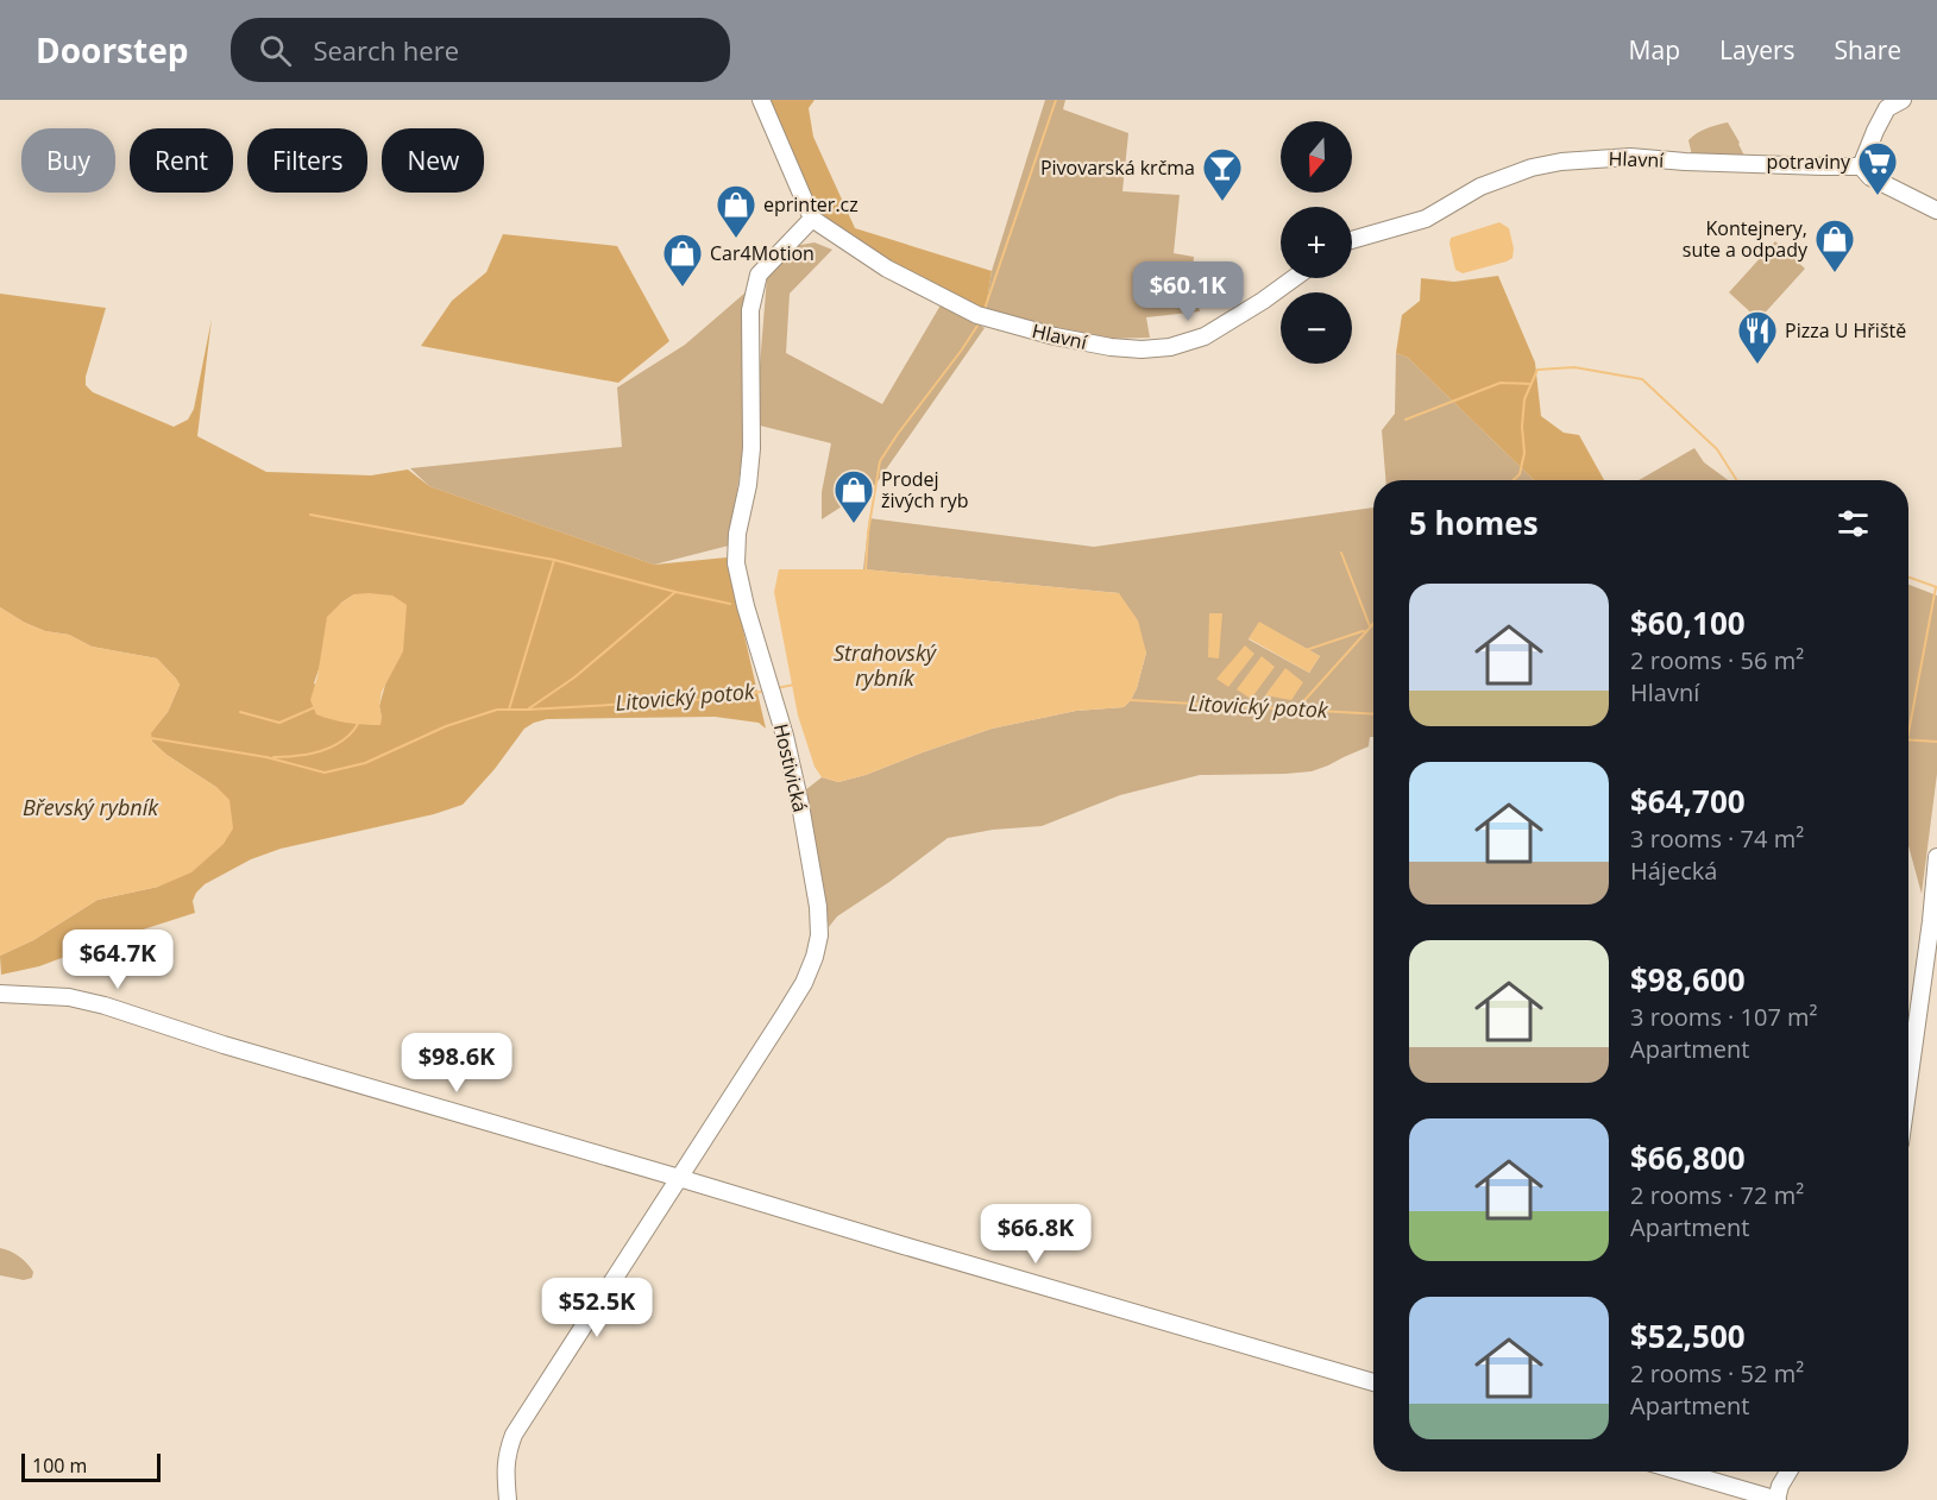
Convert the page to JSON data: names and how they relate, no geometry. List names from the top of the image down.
{
  "streets": {
    "street": ["Hlavní", "Hostivická"]
  },
  "crossings": [
    ["Hlavní", "Hostivická"]
  ],
  "water": ["Strahovský rybník", "Litovický potok", "Břevský rybník"],
  "places": {
    "supermarket": ["potraviny"],
    "bar": ["Pivovarská krčma"],
    "shop": [
      "eprinter.cz",
      "Kontejnery, sute a odpady",
      "Car4Motion",
      "Prodej živých ryb"
    ],
    "restaurant": ["Pizza U Hřiště"]
  },
  "scale_bar": "100 m",
  "north": "bottom",
  "page": {
    "header": "Doorstep",
    "search": "Search here",
    "nav": ["Map", "Layers", "Share"],
    "map_buttons": ["+", "−"],
    "chip": [
      "Buy",
      "Rent",
      "Filters",
      "New"
    ],
    "price": [
      "$60.1K",
      "$64.7K",
      "$98.6K",
      "$66.8K",
      "$52.5K"
    ],
    "heading": "5 homes",
    "list": [
      {
        "name": "$60,100",
        "note": "2 rooms · 56 m² · Hlavní"
      },
      {
        "name": "$64,700",
        "note": "3 rooms · 74 m² · Hájecká"
      },
      {
        "name": "$98,600",
        "note": "3 rooms · 107 m² · Apartment"
      },
      {
        "name": "$66,800",
        "note": "2 rooms · 72 m² · Apartment"
      },
      {
        "name": "$52,500",
        "note": "2 rooms · 52 m² · Apartment"
      }
    ],
    "scale": "100 m"
  }
}
